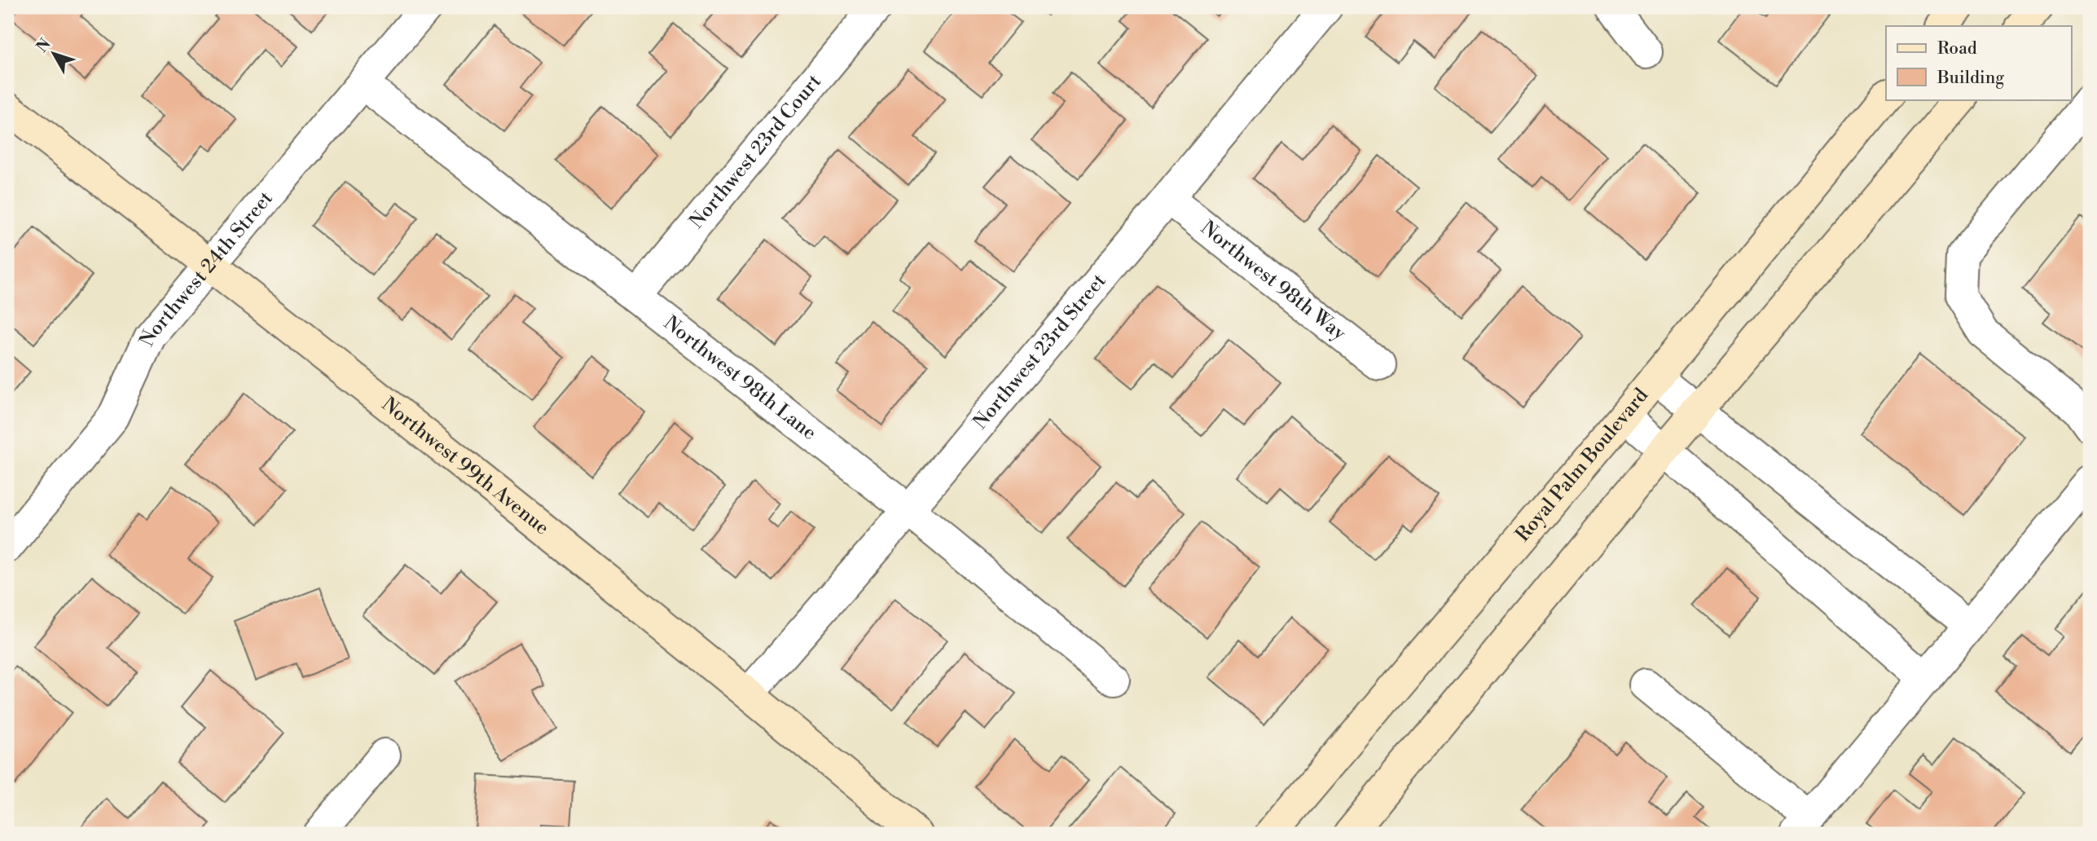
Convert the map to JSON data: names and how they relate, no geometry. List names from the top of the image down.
{
  "streets": {
    "main road": ["Royal Palm Boulevard", "Northwest 99th Avenue"],
    "street": [
      "Northwest 23rd Court",
      "Northwest 24th Street",
      "Northwest 98th Way",
      "Northwest 23rd Street",
      "Northwest 98th Lane"
    ]
  },
  "crossings": [
    ["Northwest 23rd Court", "Northwest 98th Lane"],
    ["Northwest 24th Street", "Northwest 98th Lane"],
    ["Northwest 24th Street", "Northwest 99th Avenue"],
    ["Northwest 98th Way", "Northwest 23rd Street"],
    ["Northwest 23rd Street", "Northwest 98th Lane"],
    ["Northwest 23rd Street", "Northwest 99th Avenue"]
  ],
  "legend": ["Road", "Building"],
  "north": "top left"
}
